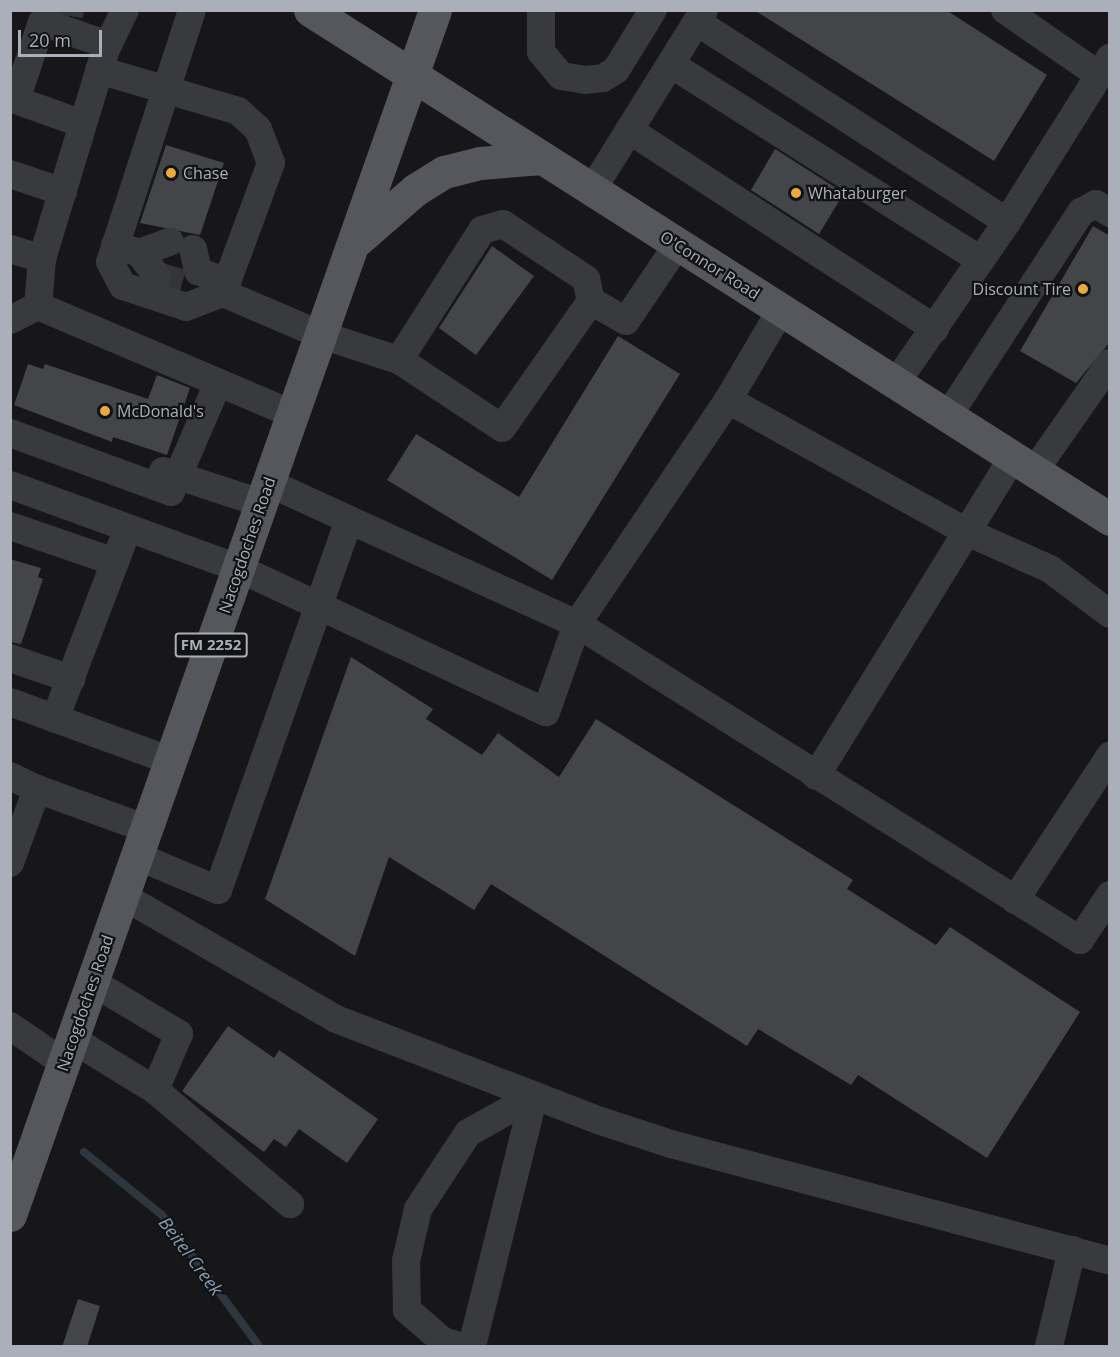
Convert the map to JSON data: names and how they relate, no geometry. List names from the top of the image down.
{
  "streets": {
    "main road": ["O'Connor Road", "Nacogdoches Road", "FM 2252"]
  },
  "crossings": [
    ["O'Connor Road", "Nacogdoches Road"]
  ],
  "water": ["Beitel Creek"],
  "places": [
    "Chase",
    "Whataburger",
    "Discount Tire",
    "McDonald's"
  ],
  "scale_bar": "20 m"
}
